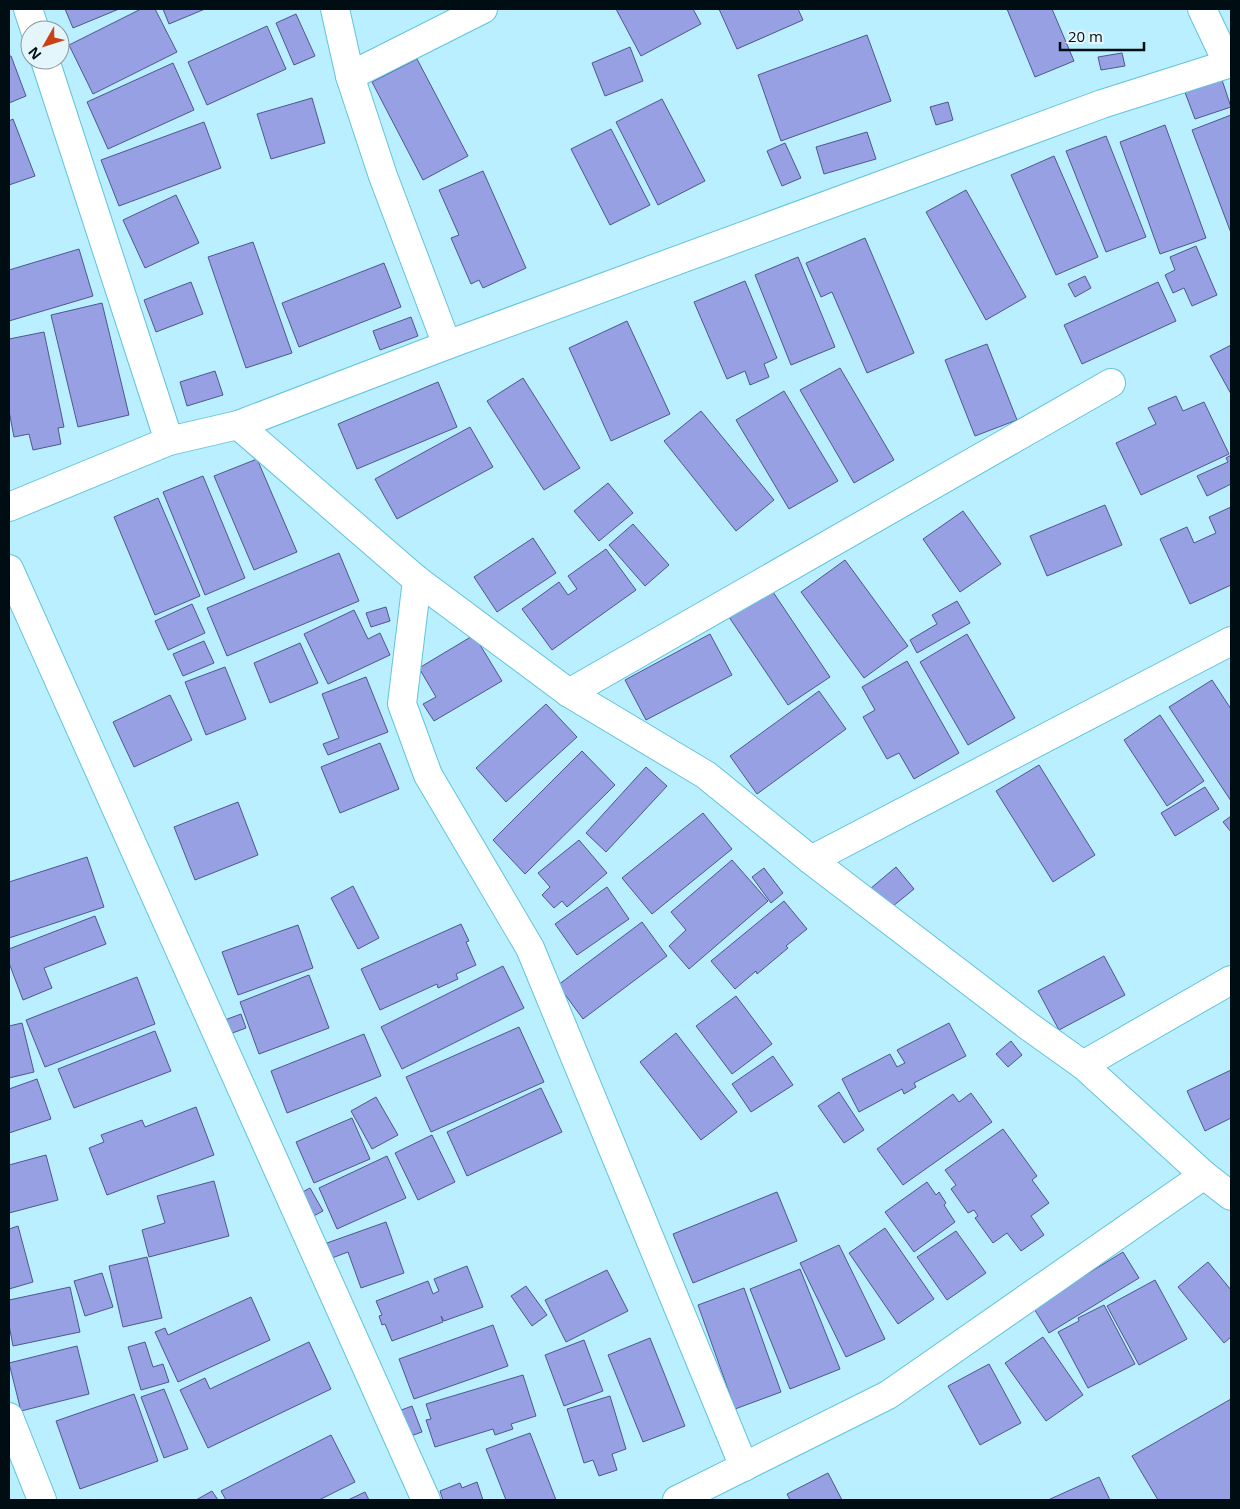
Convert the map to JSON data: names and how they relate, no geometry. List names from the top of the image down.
{
  "scale_bar": "20 m",
  "north": "bottom left"
}
